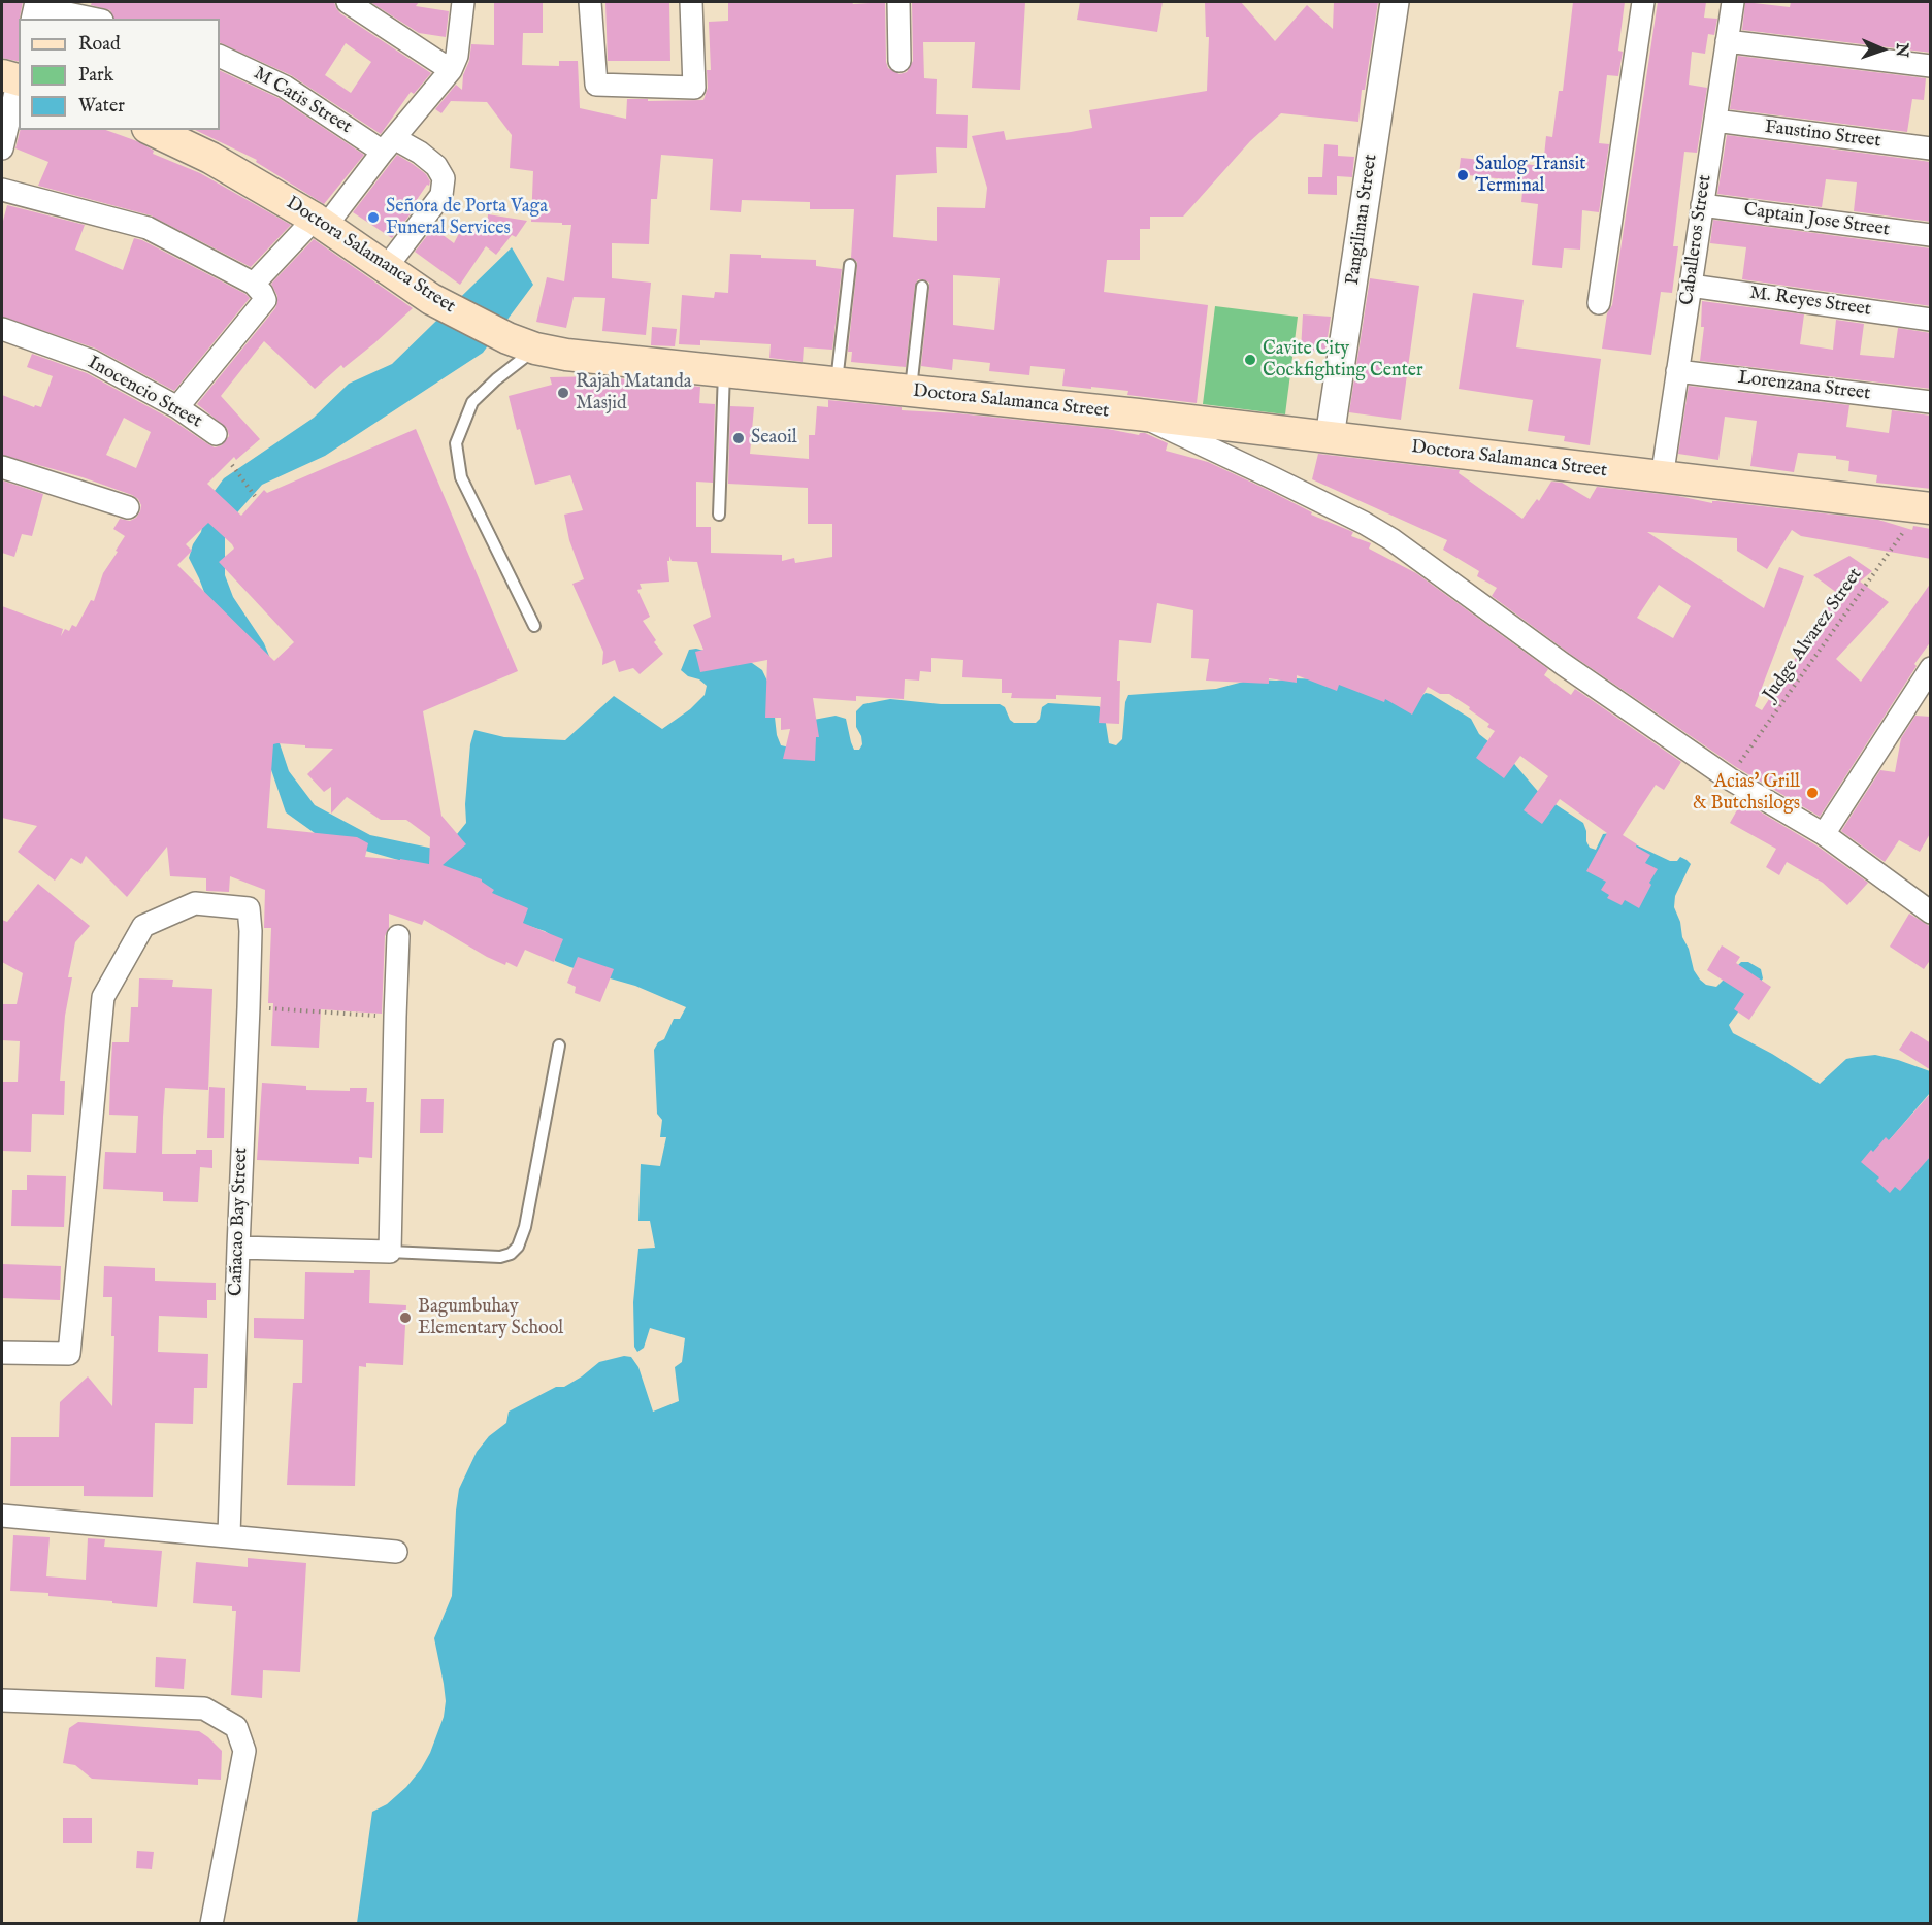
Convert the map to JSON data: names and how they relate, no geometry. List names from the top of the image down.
{
  "streets": {
    "main road": ["Doctora Salamanca Street"],
    "street": [
      "M Catis Street",
      "Faustino Street",
      "Pangilinan Street",
      "Captain Jose Street",
      "Caballeros Street",
      "M. Reyes Street",
      "Lorenzana Street",
      "Inocencio Street",
      "Cañacao Bay Street"
    ],
    "path": ["Judge Alvarez Street"]
  },
  "crossings": [
    ["M Catis Street", "Doctora Salamanca Street"],
    ["Faustino Street", "Caballeros Street"],
    ["Pangilinan Street", "Doctora Salamanca Street"],
    ["Captain Jose Street", "Caballeros Street"],
    ["Caballeros Street", "Doctora Salamanca Street"],
    ["Caballeros Street", "M. Reyes Street"],
    ["Caballeros Street", "Lorenzana Street"],
    ["Doctora Salamanca Street", "Judge Alvarez Street"]
  ],
  "places": [
    "Saulog Transit Terminal",
    "Señora de Porta Vaga Funeral Services",
    "Cavite City Cockfighting Center",
    "Rajah Matanda Masjid",
    "Seaoil",
    "Acias' Grill & Butchsilogs",
    "Bagumbuhay Elementary School"
  ],
  "legend": ["Road", "Park", "Water"],
  "north": "right"
}
